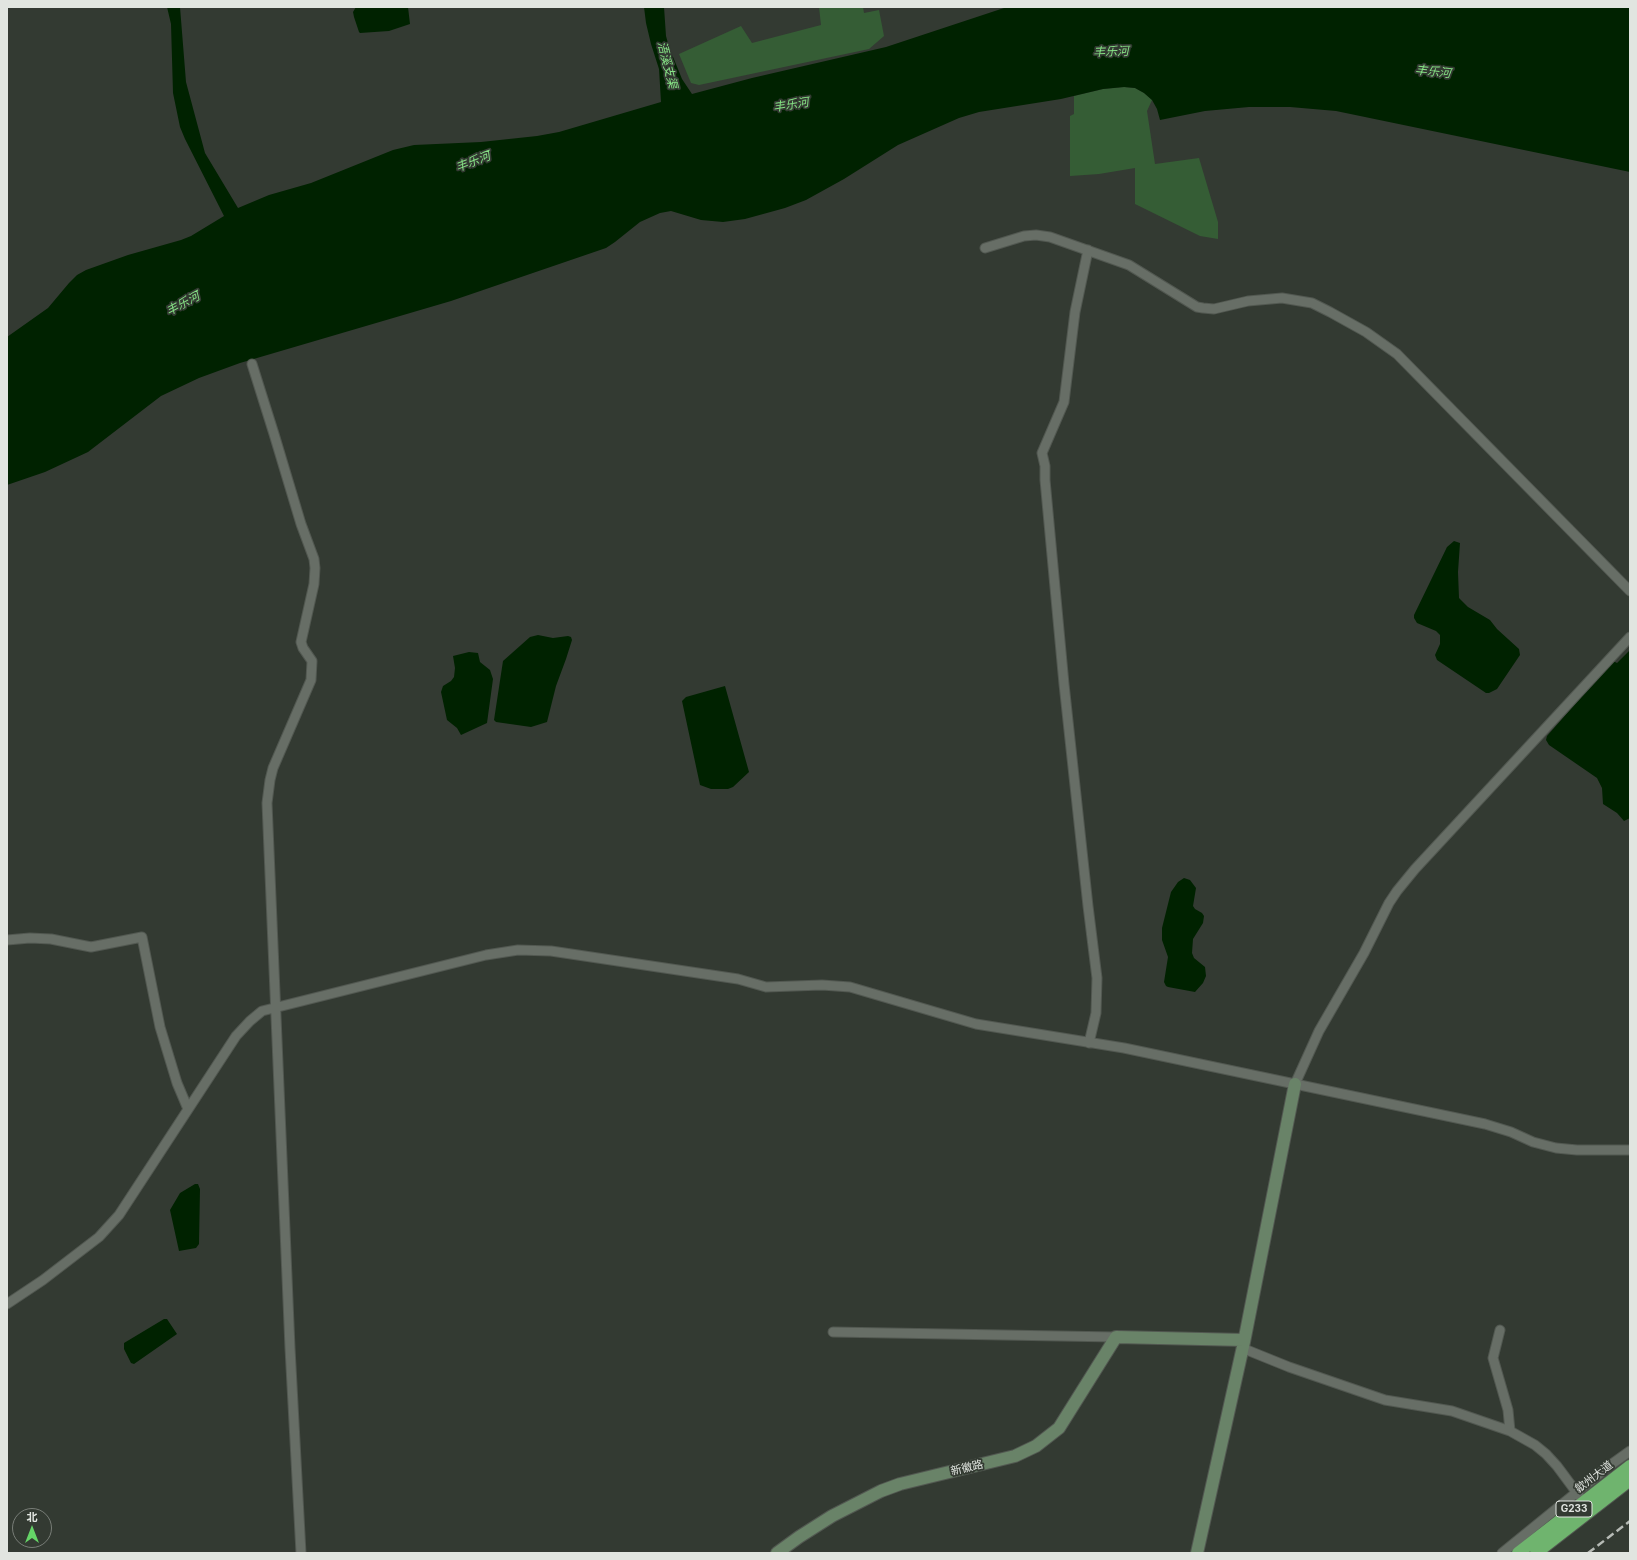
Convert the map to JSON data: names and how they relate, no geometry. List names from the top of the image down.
{
  "streets": {
    "highway": ["歙州大道", "G233"],
    "street": ["新徽路"]
  },
  "water": ["丰乐河", "浯溪支渠"],
  "north": "top"
}
